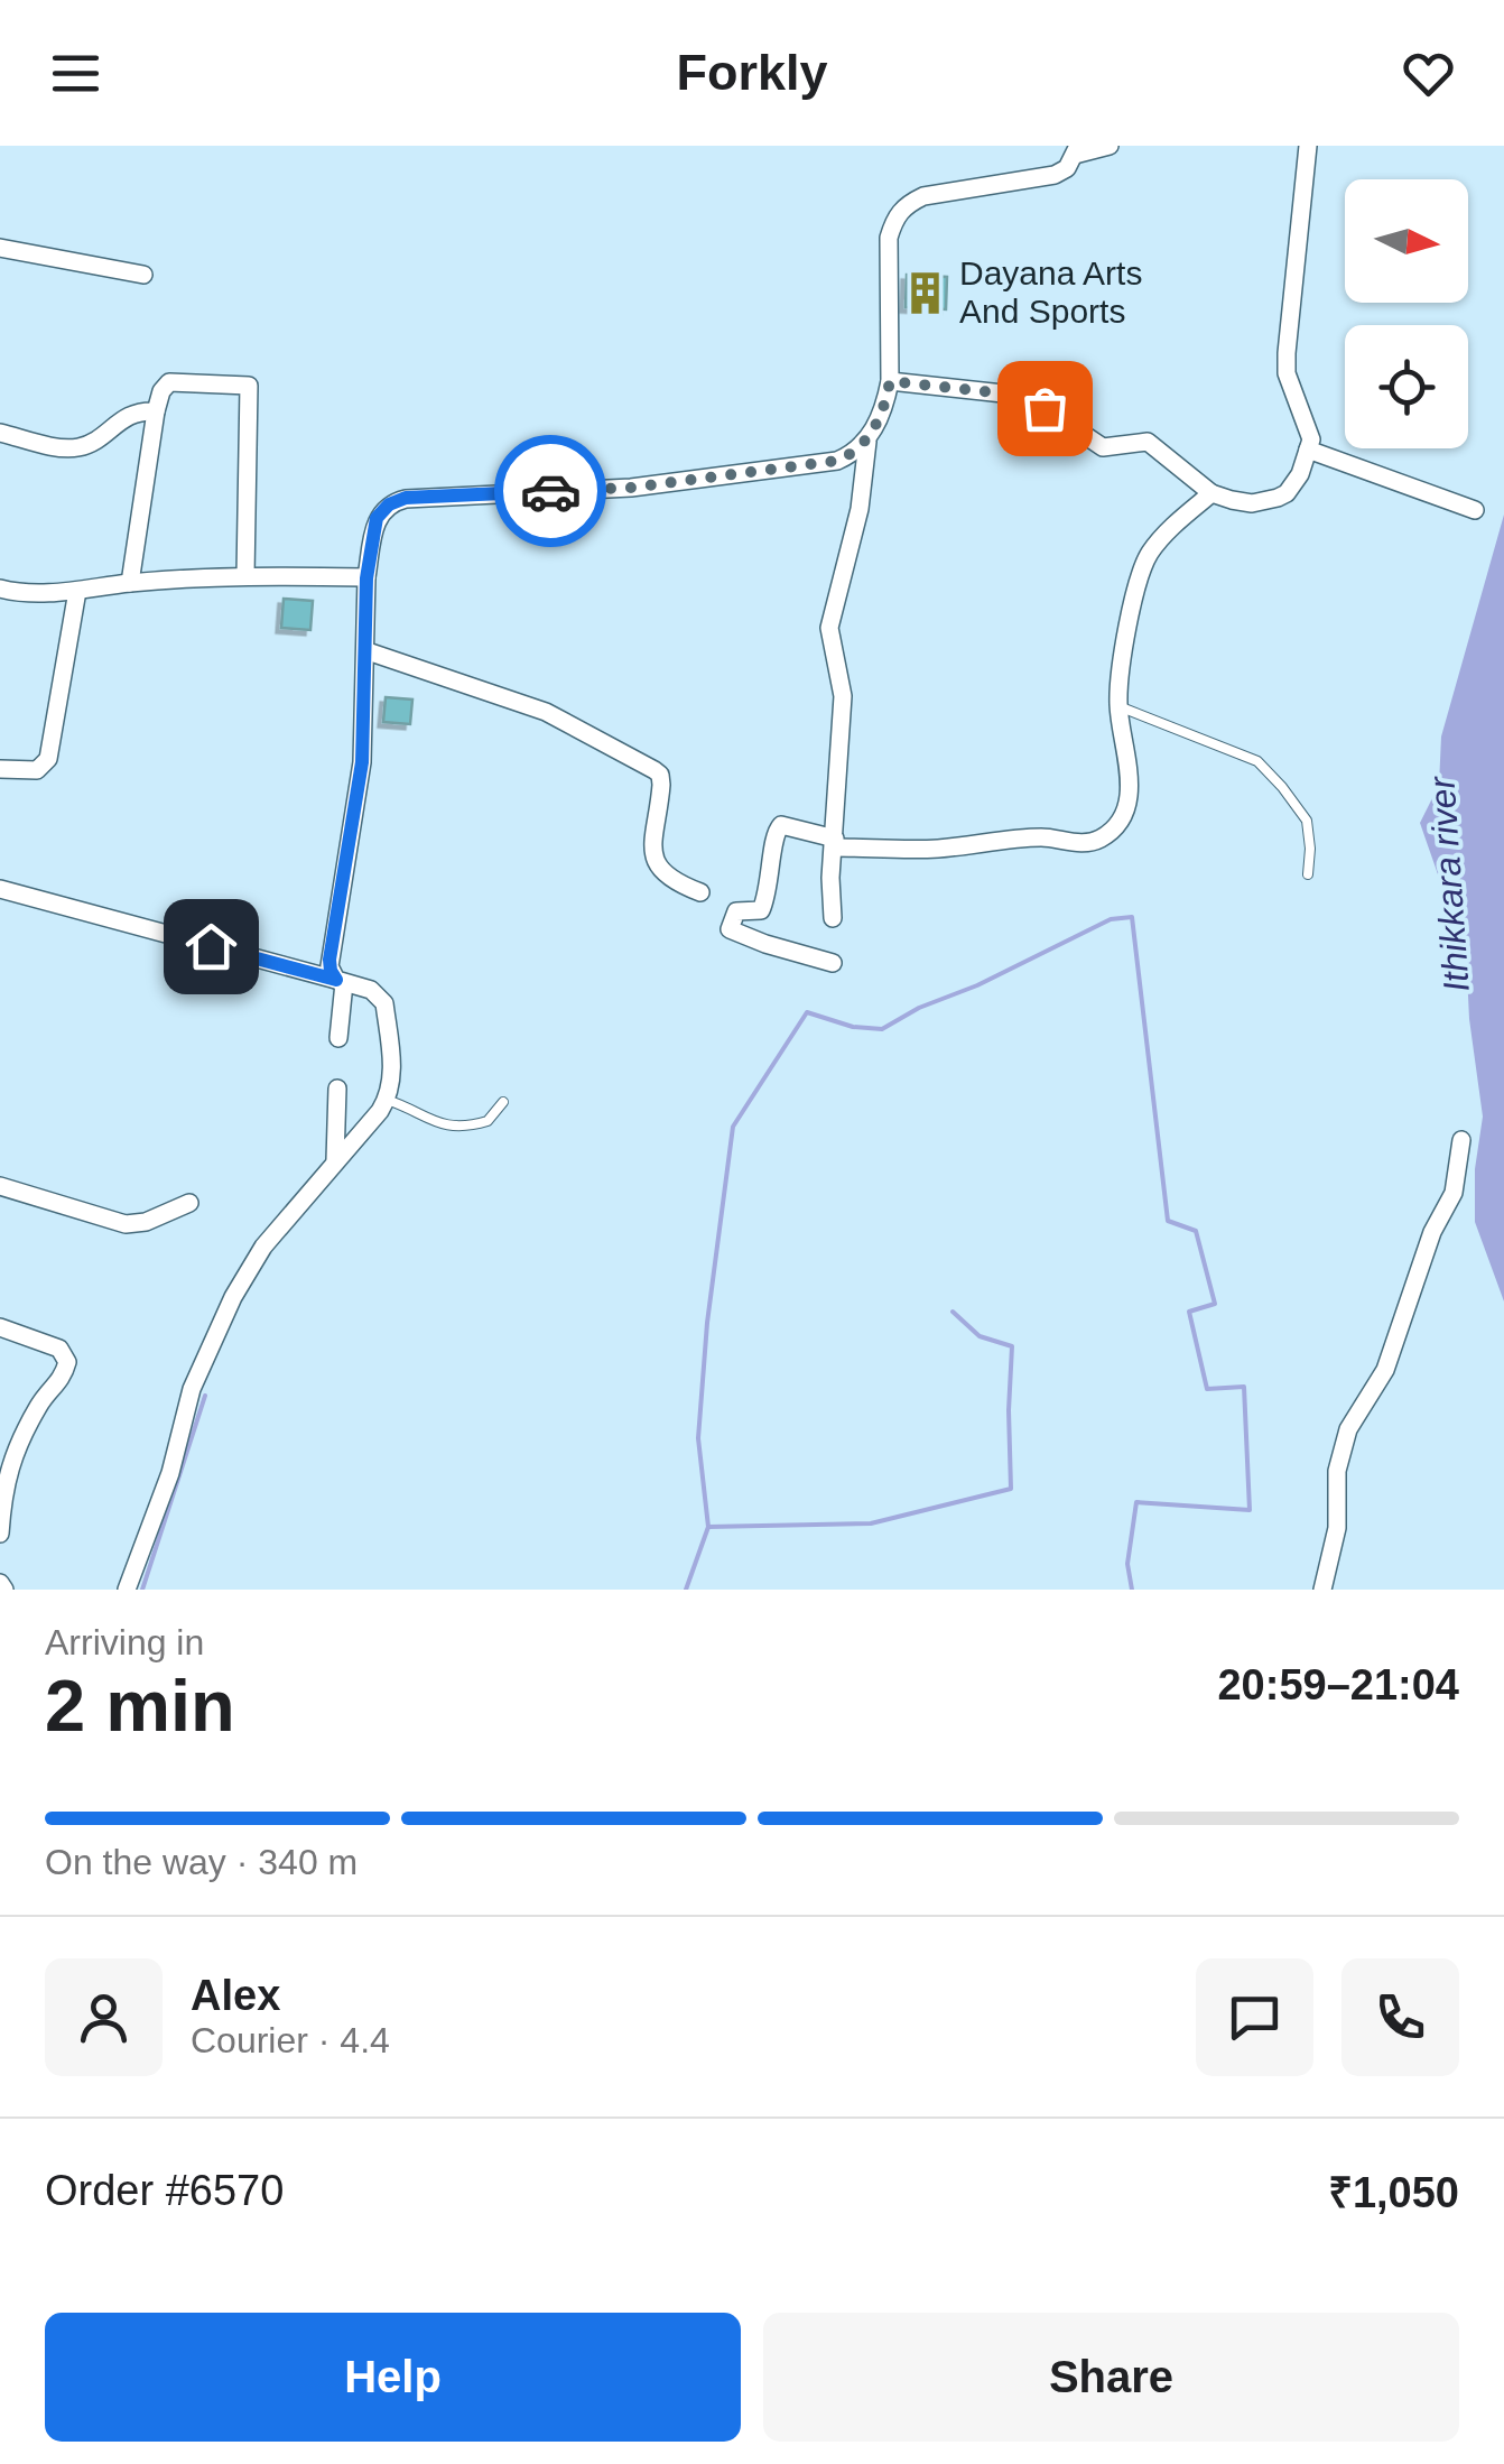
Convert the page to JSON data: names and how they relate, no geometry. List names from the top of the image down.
{
  "water": ["Ithikkara river"],
  "places": {
    "building": ["Dayana Arts And Sports"]
  },
  "north": "right",
  "page": {
    "header": "Forkly",
    "heading": ["2 min", "Arriving in", "20:59–21:04"],
    "panel": [
      "Alex",
      "Courier · 4.4",
      "Order #6570",
      "₹1,050"
    ],
    "bar": "On the way · 340 m",
    "buttons": ["Help", "Share"]
  }
}
